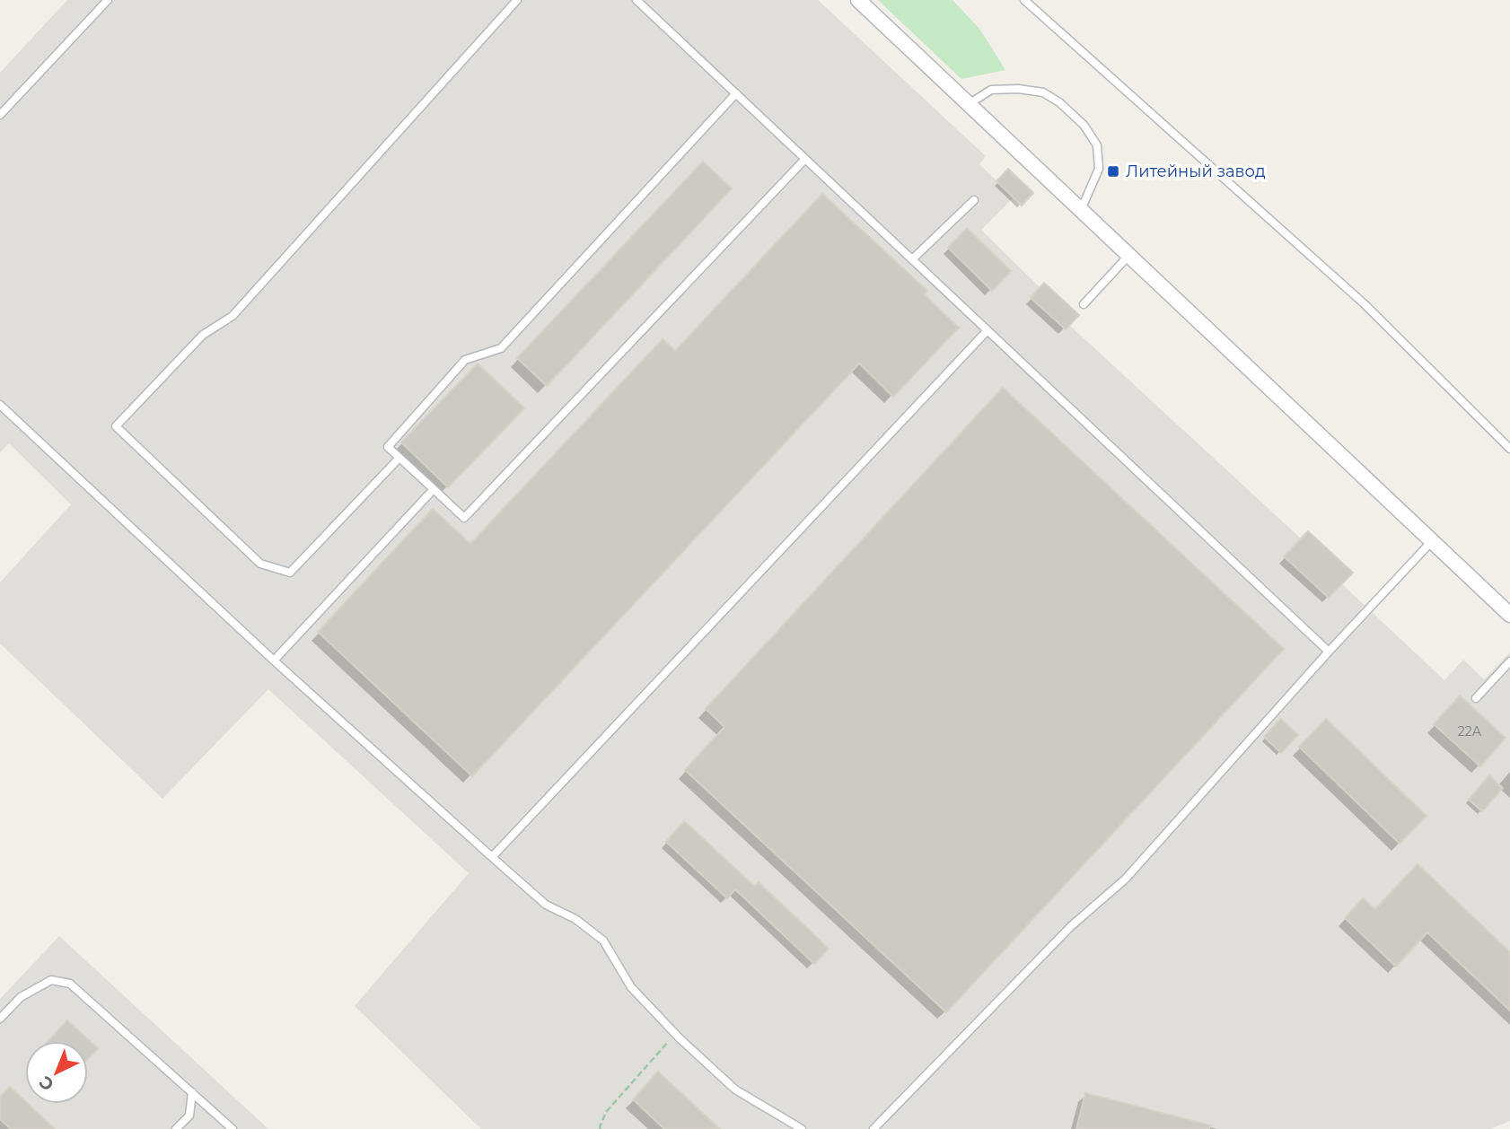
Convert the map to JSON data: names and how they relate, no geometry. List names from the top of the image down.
{
  "places": {
    "transit": ["Литейный завод"]
  },
  "house_numbers": ["22А"],
  "north": "bottom left"
}
